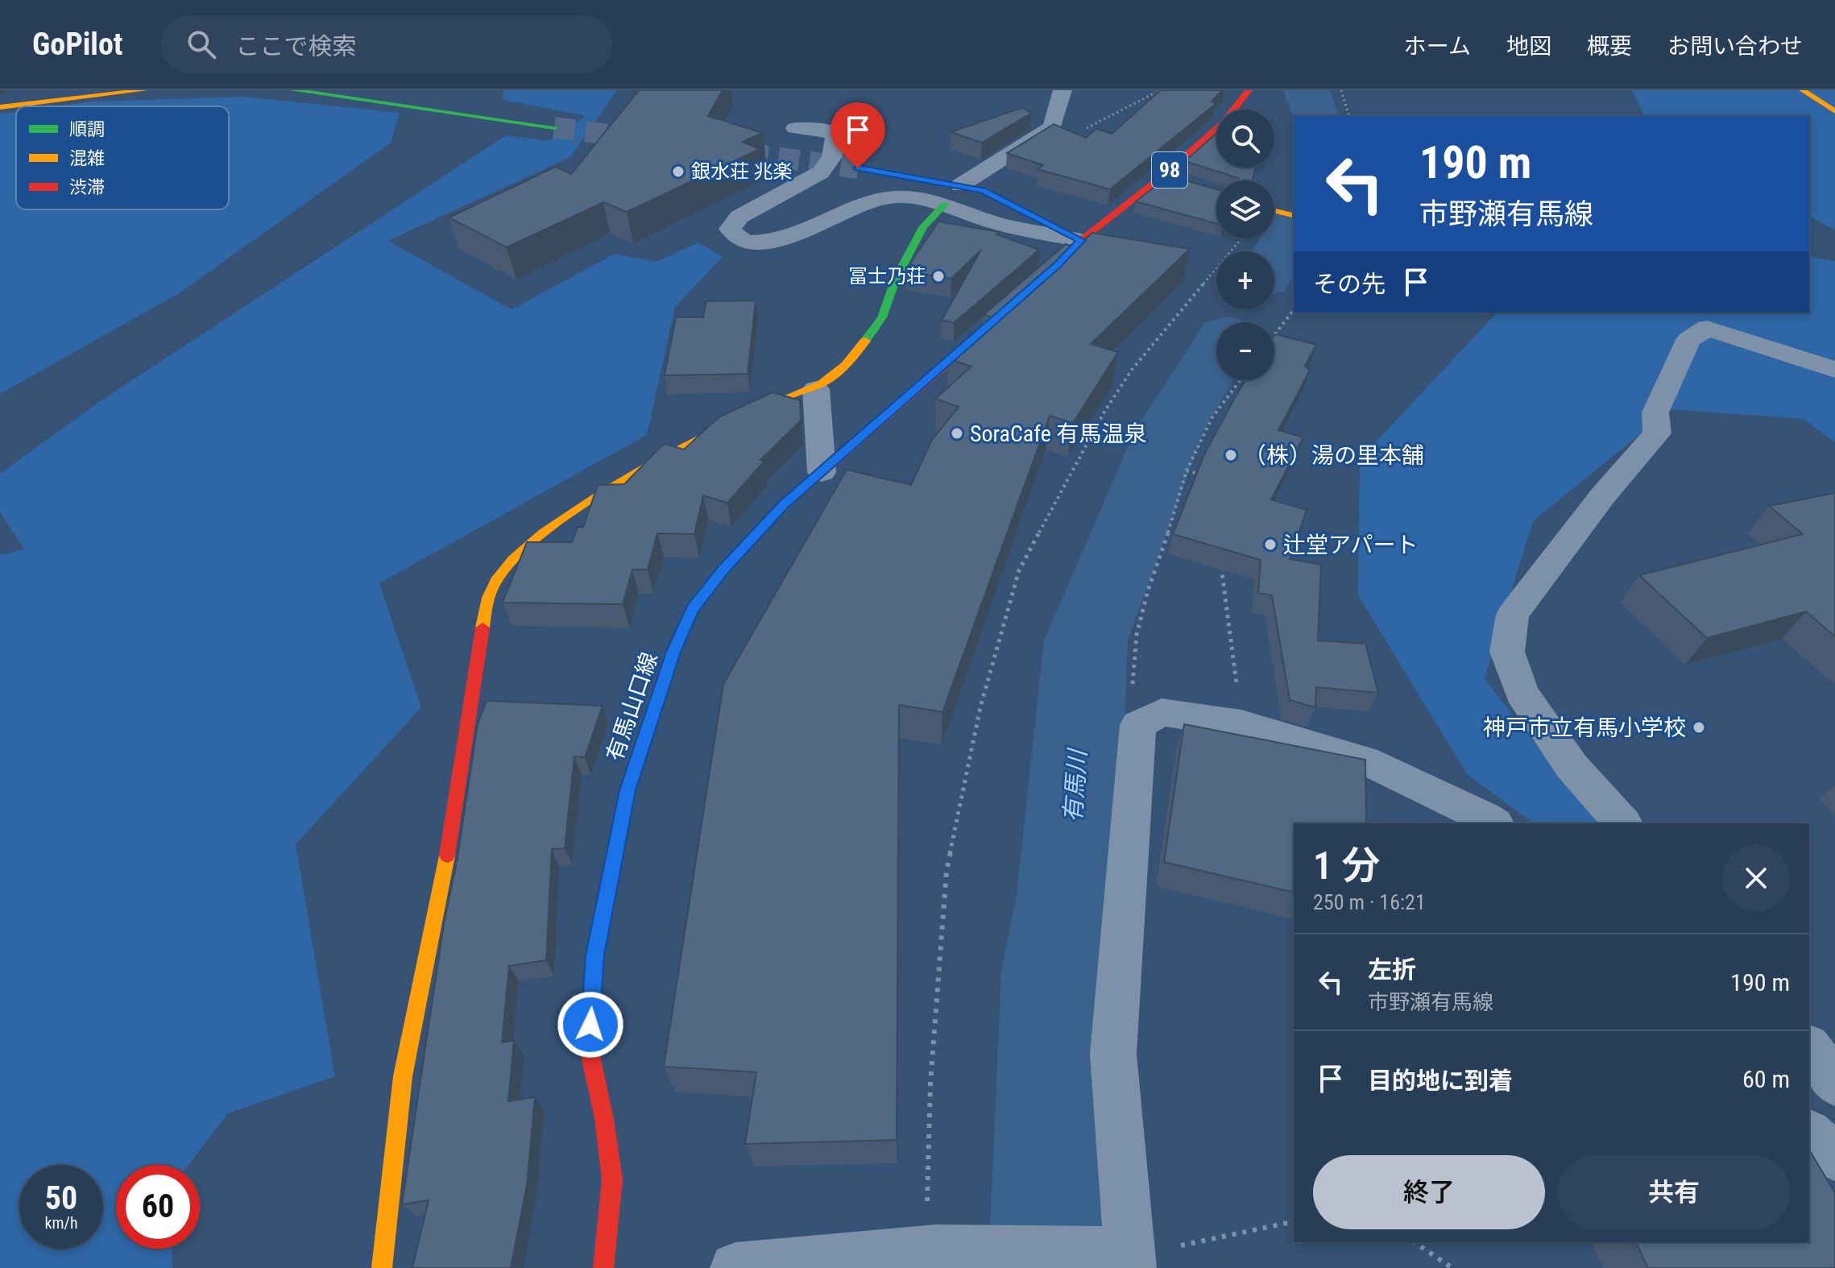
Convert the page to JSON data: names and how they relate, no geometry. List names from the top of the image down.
{
  "streets": {
    "main road": ["98", "有馬山口線"]
  },
  "water": ["有馬川"],
  "places": [
    "銀水荘 兆楽",
    "冨士乃荘",
    "SoraCafe 有馬温泉",
    "（株）湯の里本舗",
    "辻堂アパート",
    "神戸市立有馬小学校"
  ],
  "legend": ["順調", "混雑", "渋滞"],
  "page": {
    "header": "GoPilot",
    "search": "ここで検索",
    "nav": [
      "ホーム",
      "地図",
      "概要",
      "お問い合わせ"
    ],
    "map_buttons": ["+", "−"],
    "turn": ["190 m", "市野瀬有馬線"],
    "then": "その先",
    "heading": ["1 分", "250 m · 16:21"],
    "list": [
      {
        "name": "左折",
        "note": "市野瀬有馬線",
        "value": "190 m"
      },
      {
        "name": "目的地に到着",
        "value": "60 m"
      }
    ],
    "buttons": ["終了", "共有"],
    "speed": "50 km/h",
    "limit": "60"
  }
}
